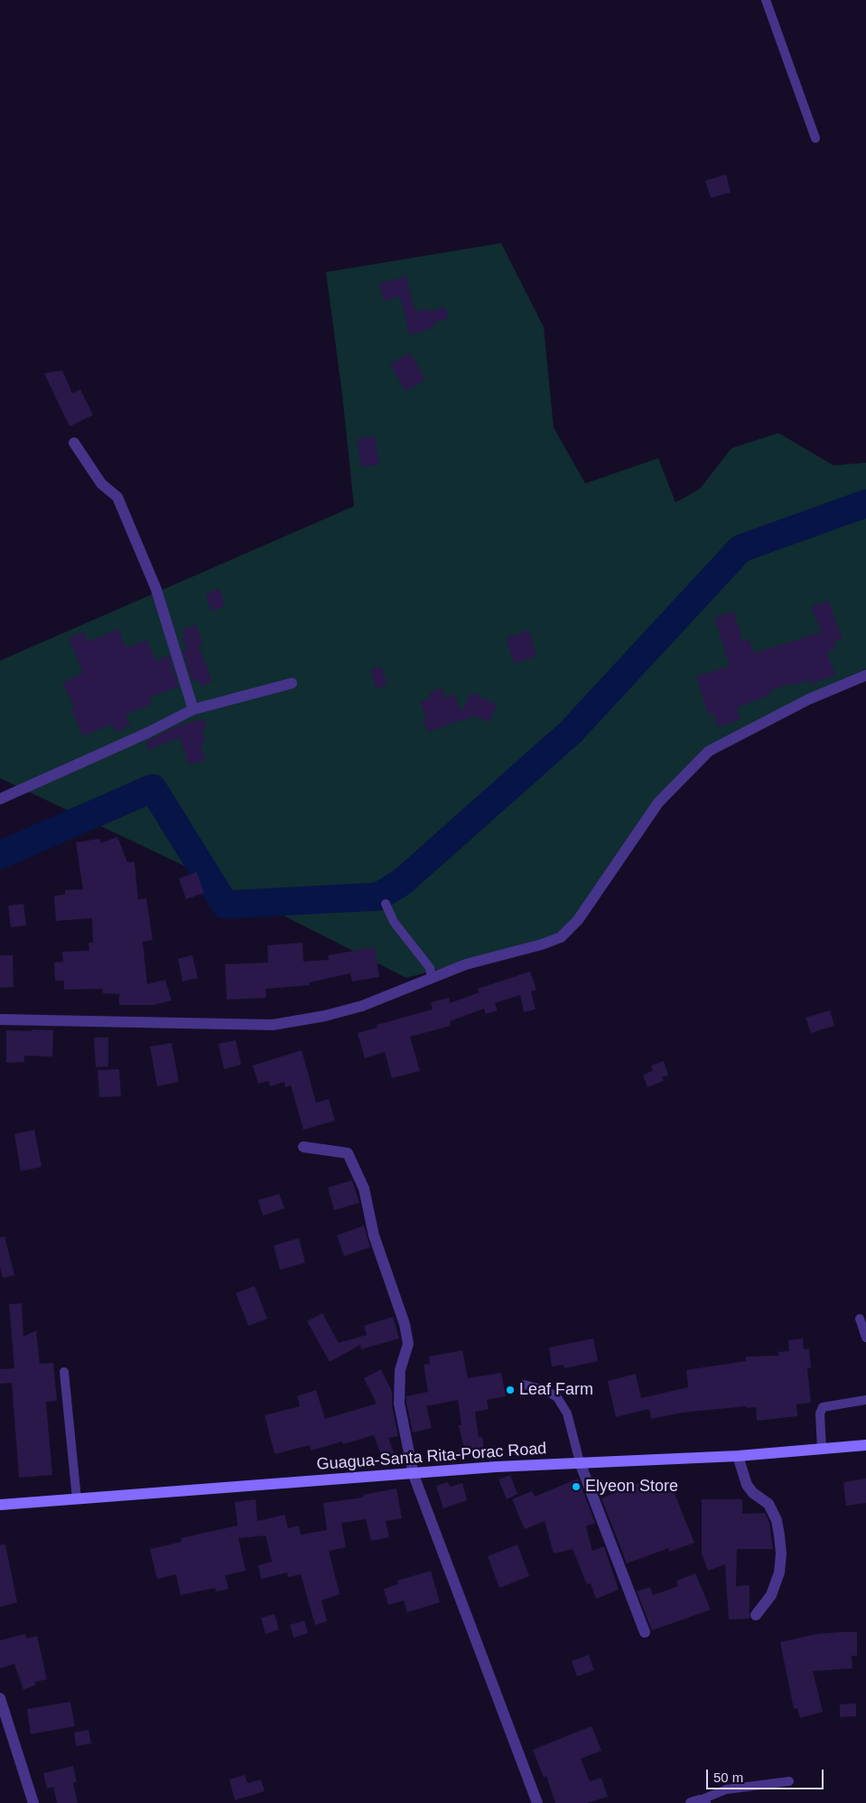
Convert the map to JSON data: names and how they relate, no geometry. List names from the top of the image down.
{
  "streets": {
    "main road": ["Guagua-Santa Rita-Porac Road"]
  },
  "places": ["Leaf Farm", "Elyeon Store"],
  "scale_bar": "50 m"
}
